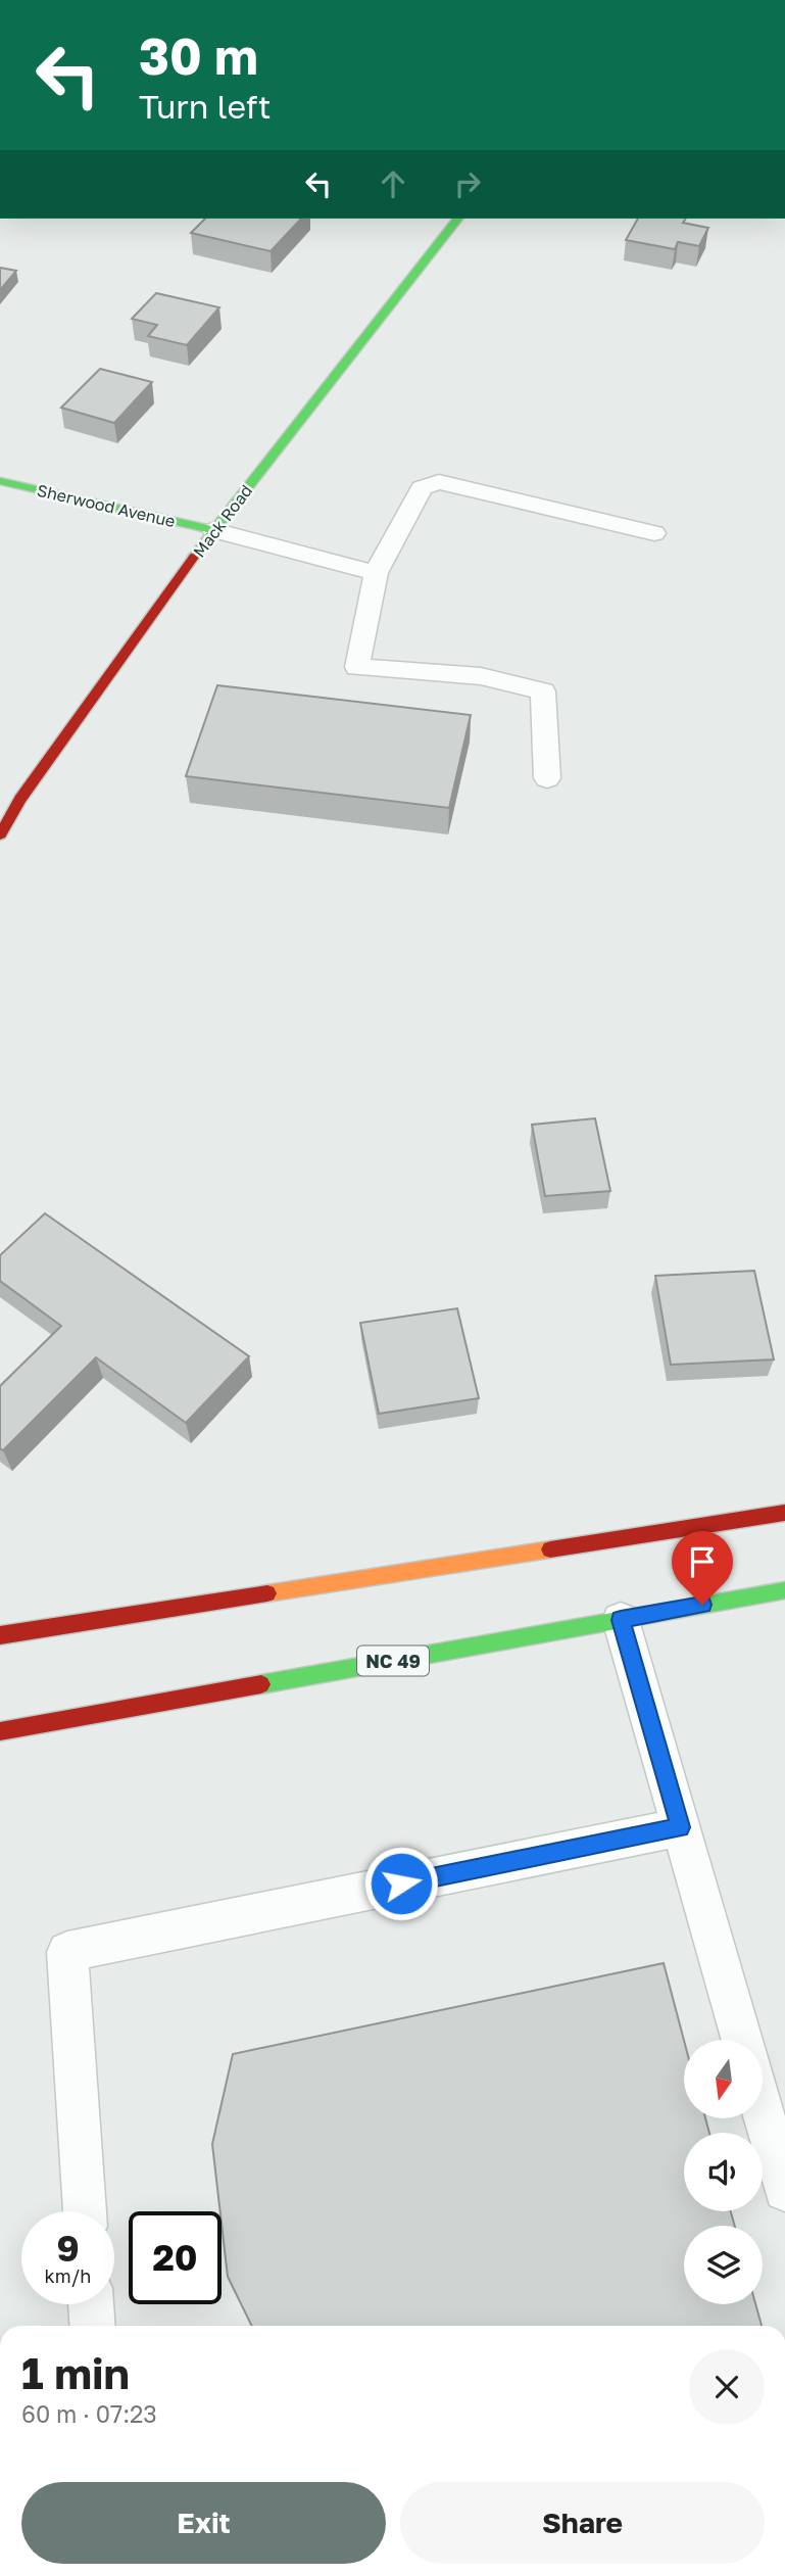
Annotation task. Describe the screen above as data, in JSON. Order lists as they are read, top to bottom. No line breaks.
{"streets":{"main road":["Sherwood Avenue","Mack Road","NC 49"]},"crossings":[["Sherwood Avenue","Mack Road"]],"north":"bottom","page":{"turn":["30 m","Turn left"],"speed":"9 km/h","limit":"20","heading":["1 min","60 m · 07:23"],"buttons":["Exit","Share"]}}
